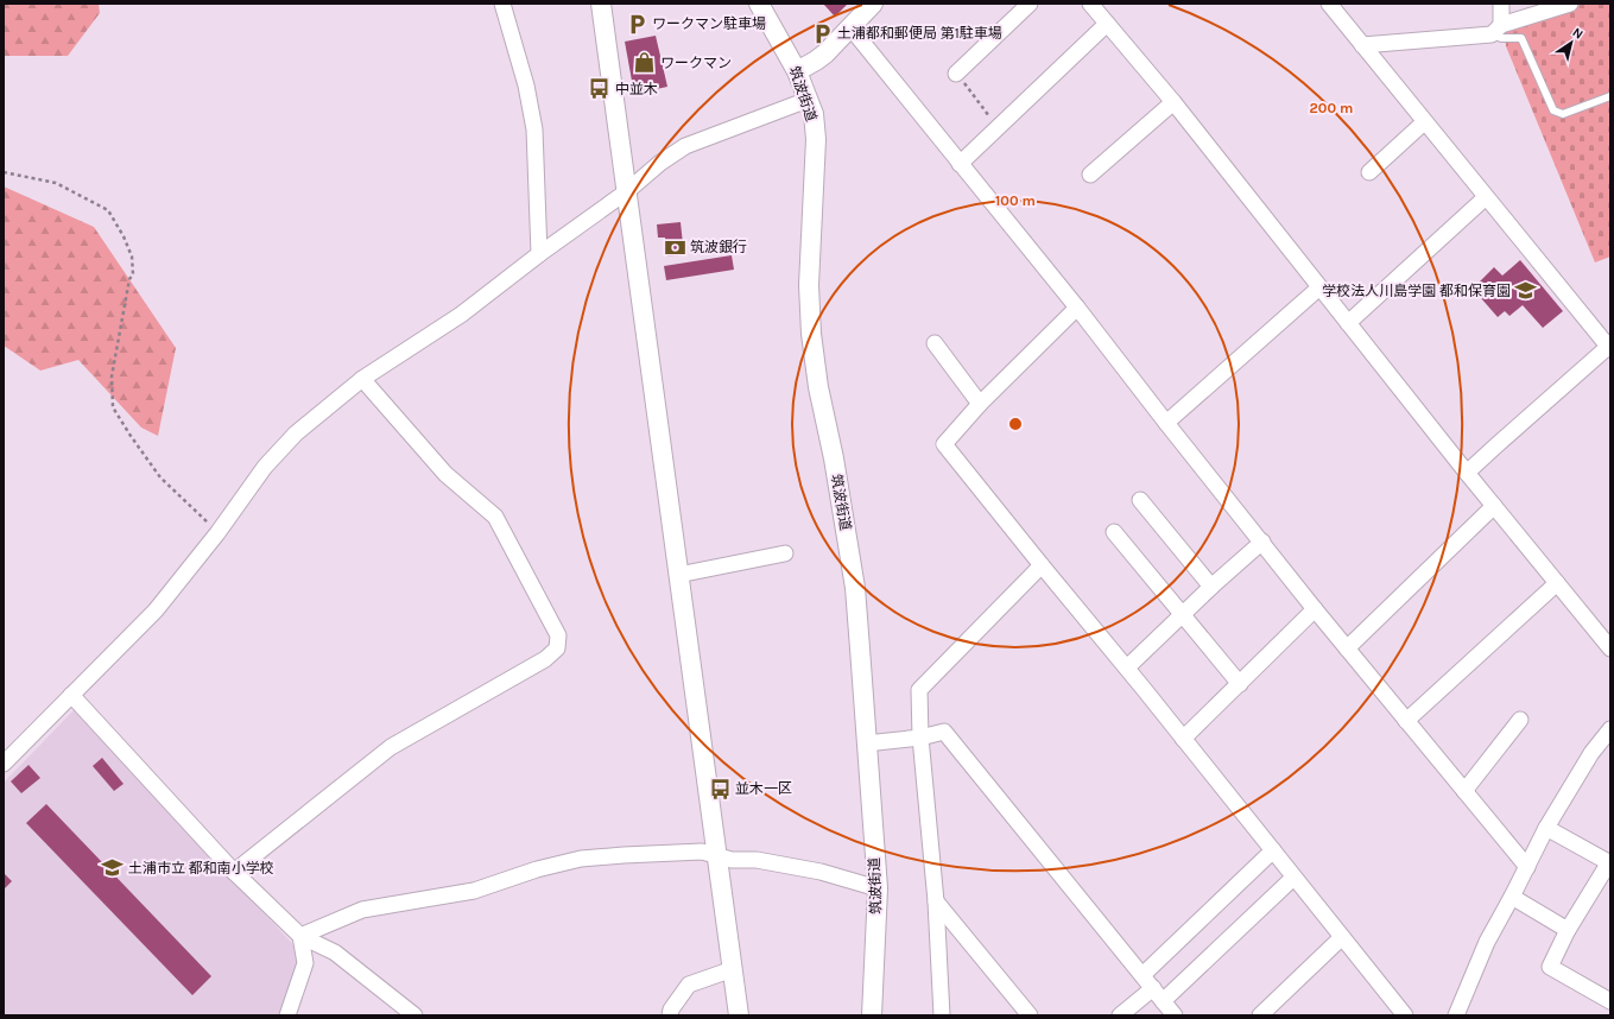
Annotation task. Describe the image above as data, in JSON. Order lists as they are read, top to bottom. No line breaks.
{"streets":{"street":["筑波街道"]},"places":{"parking":["ワークマン駐車場","土浦都和郵便局 第1駐車場"],"shop":["ワークマン"],"bus stop":["中並木","並木一区"],"bank":["筑波銀行"],"school or university":["学校法人川島学園 都和保育園","土浦市立 都和南小学校"]},"north":"top right","rings":["200 m","100 m"]}
